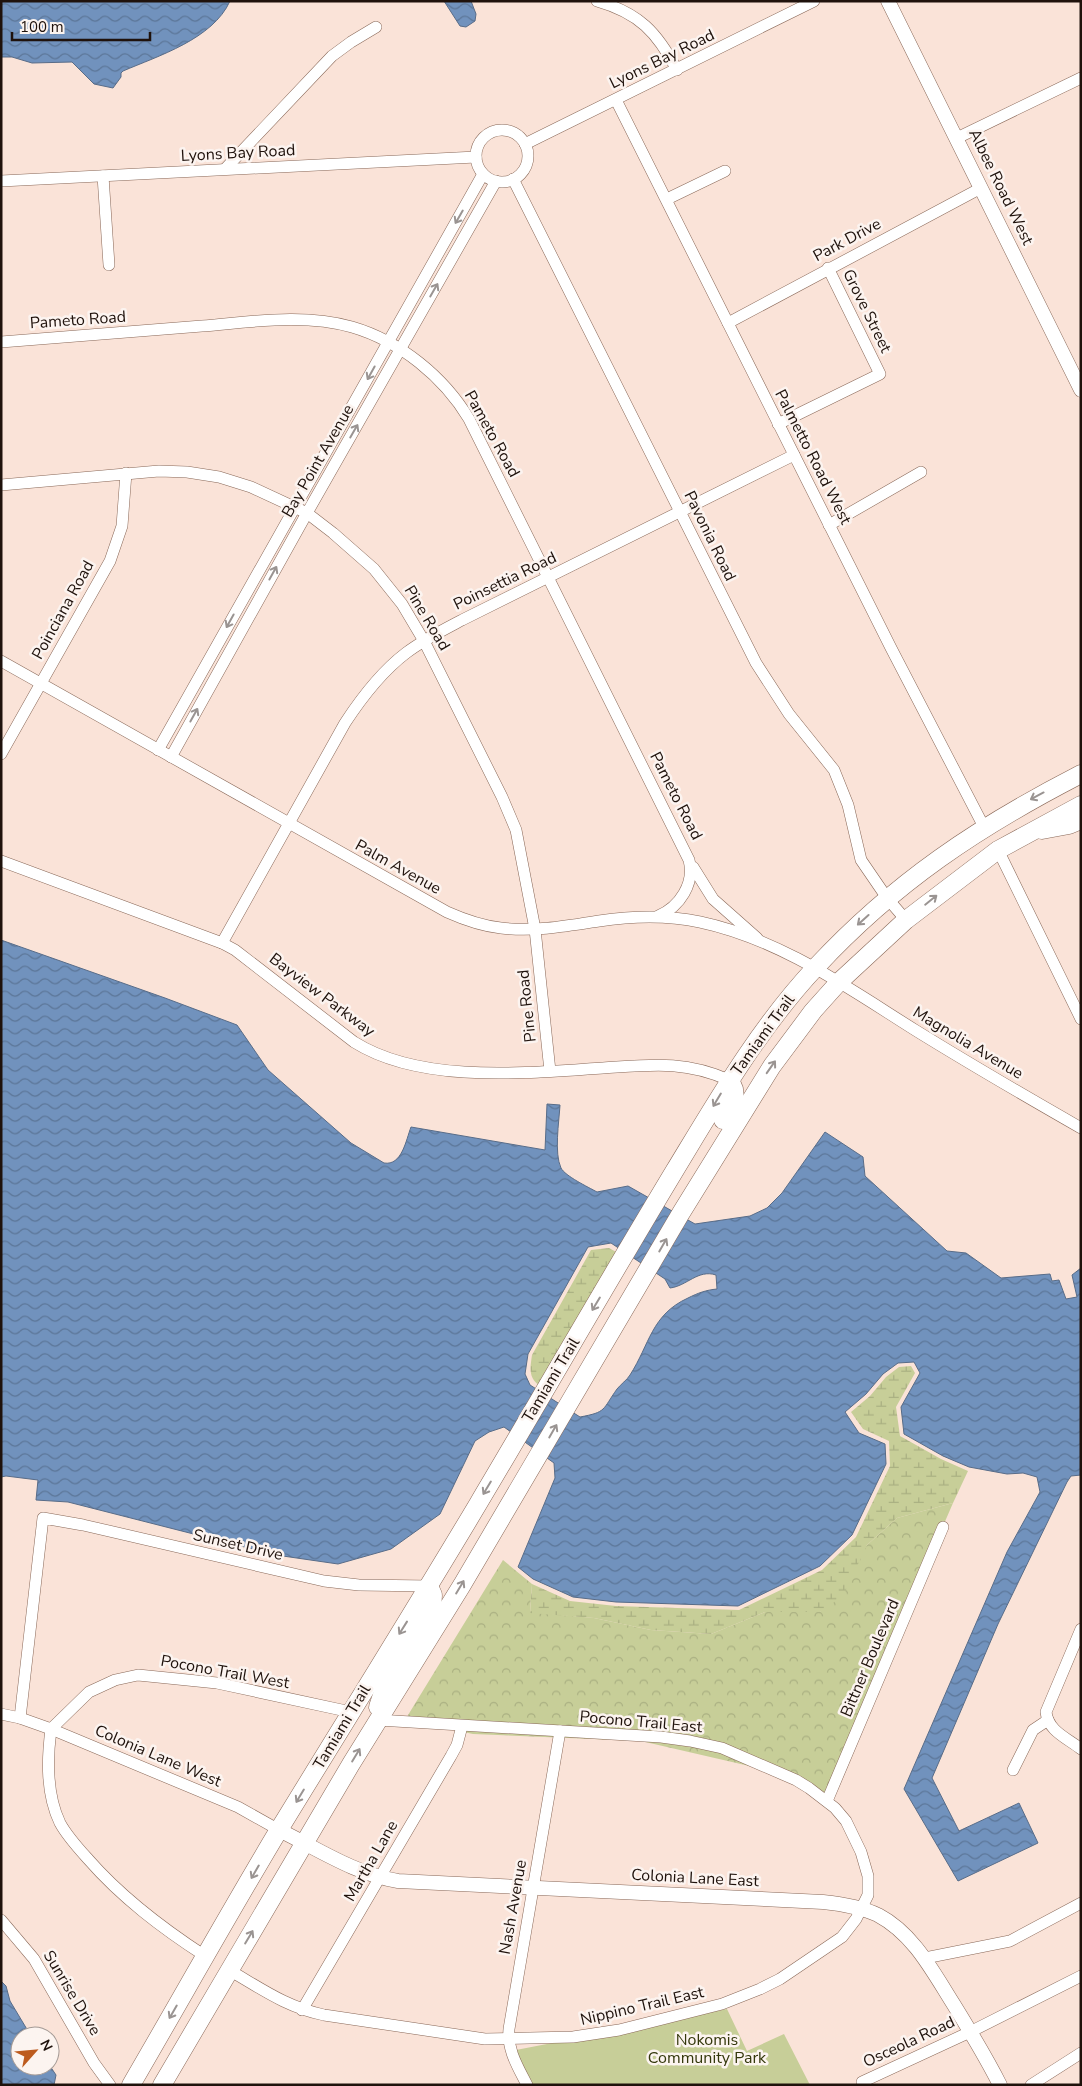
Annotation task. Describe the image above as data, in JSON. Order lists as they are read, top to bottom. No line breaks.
{"streets":{"main road":["Tamiami Trail"],"street":["Lyons Bay Road","Albee Road West","Park Drive","Grove Street","Pameto Road","Palmetto Road West","Bay Point Avenue","Pavonia Road","Poinsettia Road","Poinciana Road","Pine Road","Palm Avenue","Bayview Parkway","Magnolia Avenue","Sunset Drive","Bittner Boulevard","Pocono Trail West","Pocono Trail East","Colonia Lane West","Martha Lane","Colonia Lane East","Nash Avenue","Sunrise Drive","Nippino Trail East","Osceola Road"]},"crossings":[["Lyons Bay Road","Palmetto Road West"],["Lyons Bay Road","Bay Point Avenue"],["Lyons Bay Road","Pavonia Road"],["Albee Road West","Park Drive"],["Park Drive","Grove Street"],["Park Drive","Palmetto Road West"],["Grove Street","Palmetto Road West"],["Pameto Road","Bay Point Avenue"],["Pameto Road","Poinsettia Road"],["Pameto Road","Palm Avenue"],["Palmetto Road West","Poinsettia Road"],["Palmetto Road West","Tamiami Trail"],["Bay Point Avenue","Pavonia Road"],["Bay Point Avenue","Pine Road"],["Bay Point Avenue","Palm Avenue"],["Pavonia Road","Poinsettia Road"],["Pavonia Road","Tamiami Trail"],["Poinsettia Road","Pine Road"],["Poinsettia Road","Palm Avenue"],["Poinsettia Road","Bayview Parkway"],["Poinciana Road","Pine Road"],["Poinciana Road","Palm Avenue"],["Pine Road","Palm Avenue"],["Pine Road","Bayview Parkway"],["Palm Avenue","Tamiami Trail"],["Palm Avenue","Magnolia Avenue"],["Bayview Parkway","Tamiami Trail"],["Tamiami Trail","Magnolia Avenue"],["Tamiami Trail","Sunset Drive"],["Tamiami Trail","Pocono Trail West"],["Tamiami Trail","Pocono Trail East"],["Tamiami Trail","Colonia Lane West"],["Tamiami Trail","Colonia Lane East"],["Tamiami Trail","Nippino Trail East"],["Sunset Drive","Colonia Lane West"],["Bittner Boulevard","Pocono Trail East"],["Pocono Trail West","Colonia Lane West"],["Pocono Trail East","Martha Lane"],["Pocono Trail East","Colonia Lane East"],["Pocono Trail East","Nash Avenue"],["Pocono Trail East","Nippino Trail East"],["Colonia Lane West","Colonia Lane East"],["Martha Lane","Colonia Lane East"],["Martha Lane","Nippino Trail East"],["Colonia Lane East","Nash Avenue"],["Colonia Lane East","Nippino Trail East"],["Colonia Lane East","Osceola Road"],["Nash Avenue","Nippino Trail East"]],"parks":["Nokomis Community Park"],"scale_bar":"100 m","north":"top right"}
